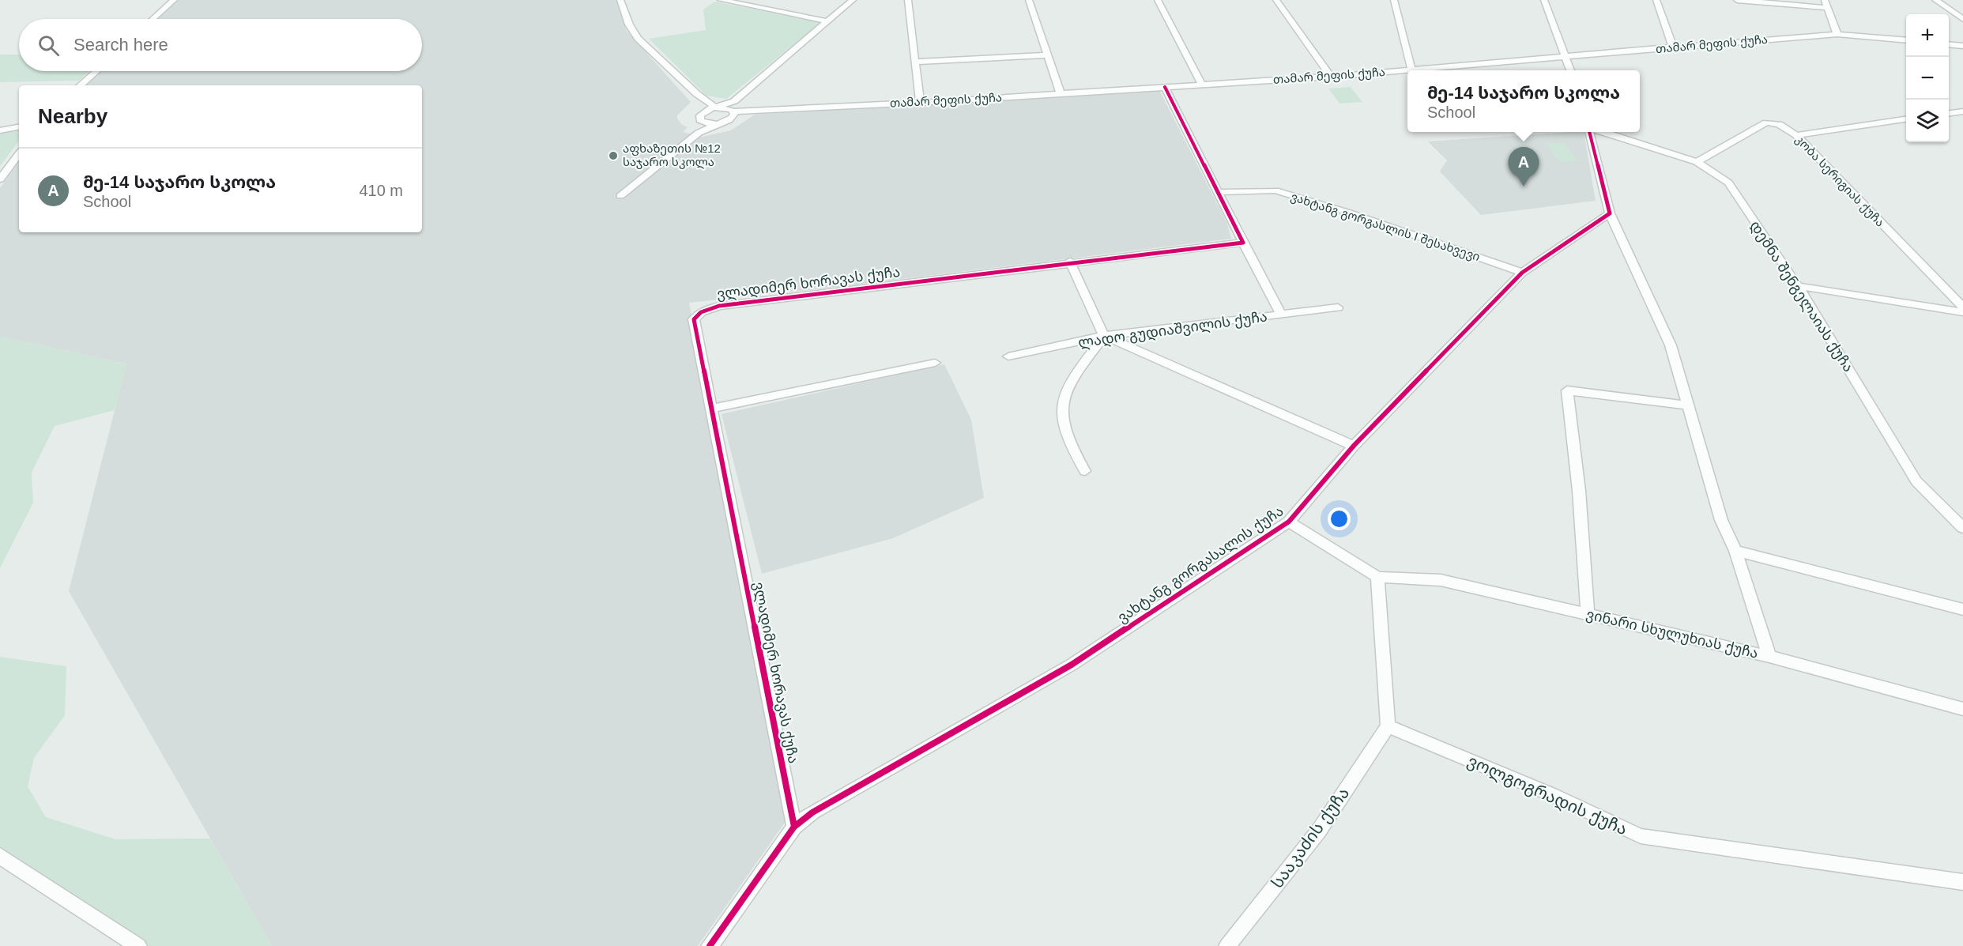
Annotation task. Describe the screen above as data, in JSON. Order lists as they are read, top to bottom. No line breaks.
{"streets":{"street":["თამარ მეფის ქუჩა","კობა სერიგიას ქუჩა","ვახტანგ გორგასლის I შესახვევი","ვლადიმერ ხორავას ქუჩა","დემნა შენგელაიას ქუჩა","ლადო გუდიაშვილის ქუჩა","ვახტანგ გორგასალის ქუჩა","ვინარი სხულუხიას ქუჩა","ვოლგოგრადის ქუჩა","სააკაძის ქუჩა"]},"crossings":[["კობა სერიგიას ქუჩა","დემნა შენგელაიას ქუჩა"],["ვახტანგ გორგასლის I შესახვევი","ვახტანგ გორგასალის ქუჩა"],["ვლადიმერ ხორავას ქუჩა","ვახტანგ გორგასალის ქუჩა"],["ვოლგოგრადის ქუჩა","სააკაძის ქუჩა"]],"places":["აფხაზეთის №12 საჯარო სკოლა"],"page":{"map_buttons":["+","−"],"search":"Search here","popup":["მე-14 საჯარო სკოლა","School"],"heading":"Nearby","pins":"A","list":[{"mark":"A","name":"მე-14 საჯარო სკოლა","note":"School","value":"410 m"}]}}
